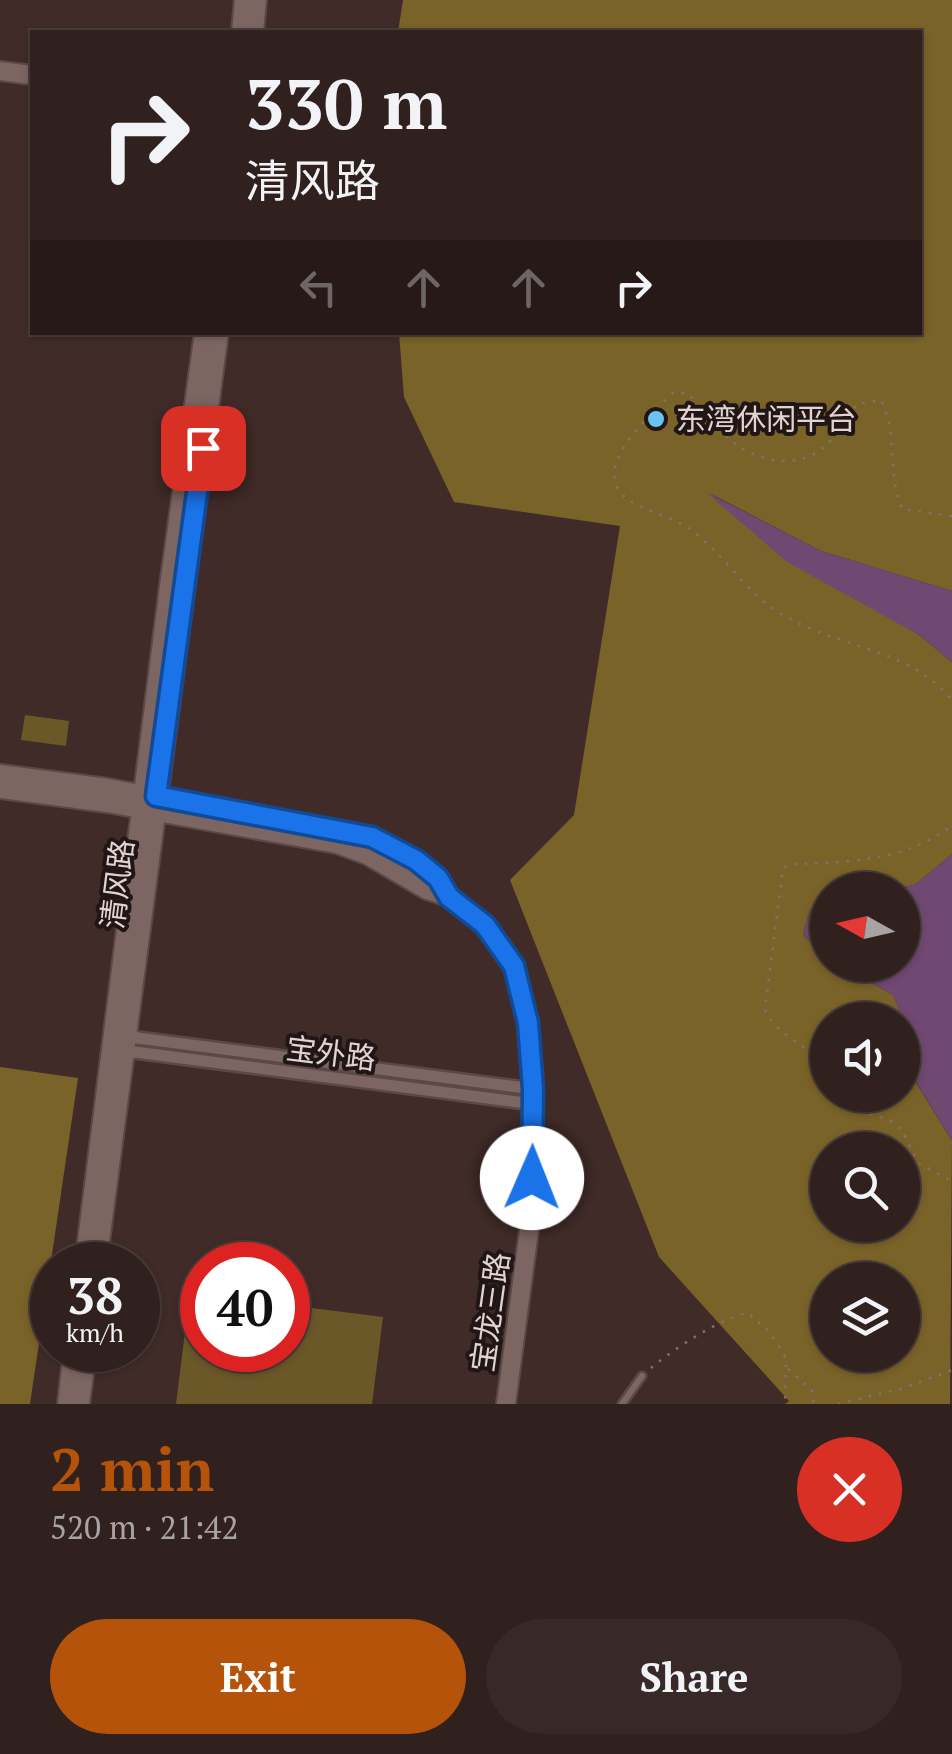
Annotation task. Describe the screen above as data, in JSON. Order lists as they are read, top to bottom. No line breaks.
{"streets":{"street":["清风路","宝外路","宝龙三路"]},"crossings":[["清风路","宝外路"],["清风路","宝龙三路"],["宝外路","宝龙三路"]],"places":["东湾休闲平台"],"north":"left","page":{"turn":["330 m","清风路"],"speed":"38 km/h","limit":"40","heading":["2 min","520 m · 21:42"],"buttons":["Exit","Share"]}}
